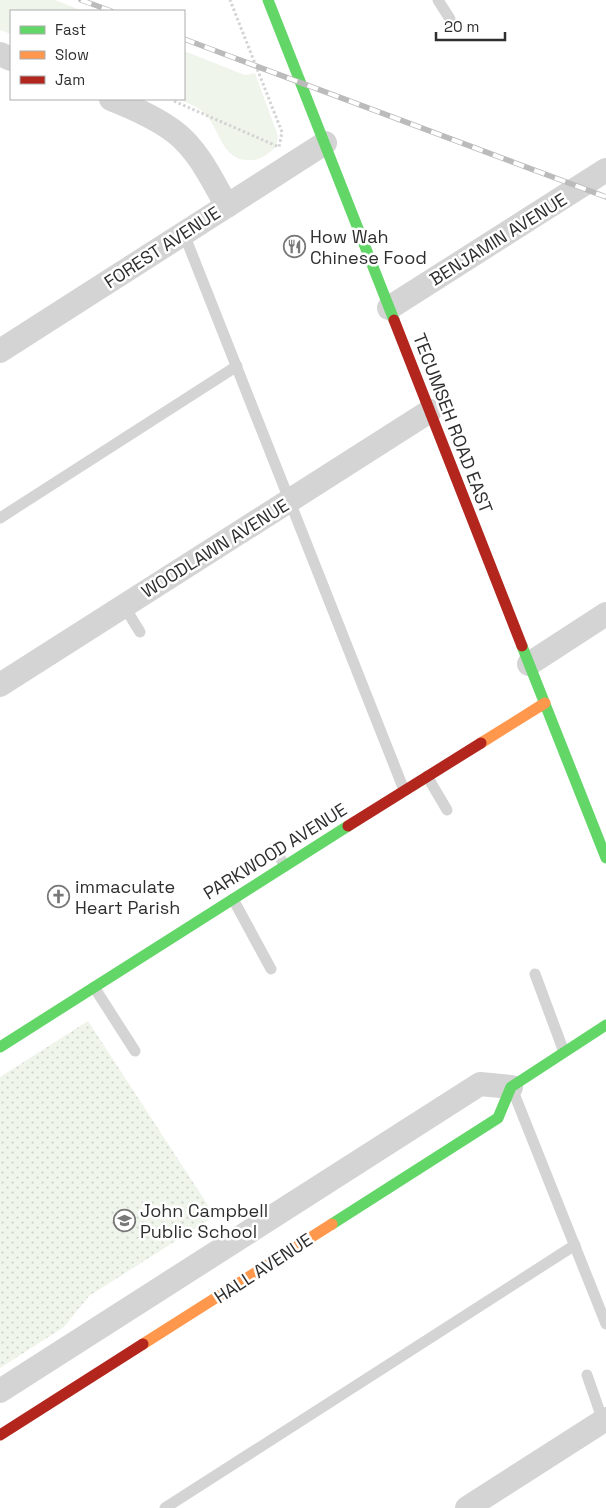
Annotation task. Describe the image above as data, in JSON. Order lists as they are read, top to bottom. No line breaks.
{"streets":{"street":["BENJAMIN AVENUE","FOREST AVENUE","TECUMSEH ROAD EAST","WOODLAWN AVENUE","PARKWOOD AVENUE","HALL AVENUE"]},"crossings":[["BENJAMIN AVENUE","TECUMSEH ROAD EAST"],["FOREST AVENUE","TECUMSEH ROAD EAST"],["TECUMSEH ROAD EAST","WOODLAWN AVENUE"],["TECUMSEH ROAD EAST","PARKWOOD AVENUE"]],"places":{"restaurant":["How Wah Chinese Food"],"church":["immaculate Heart Parish"],"school or university":["John Campbell Public School"]},"legend":["Fast","Slow","Jam"],"scale_bar":"20 m"}
